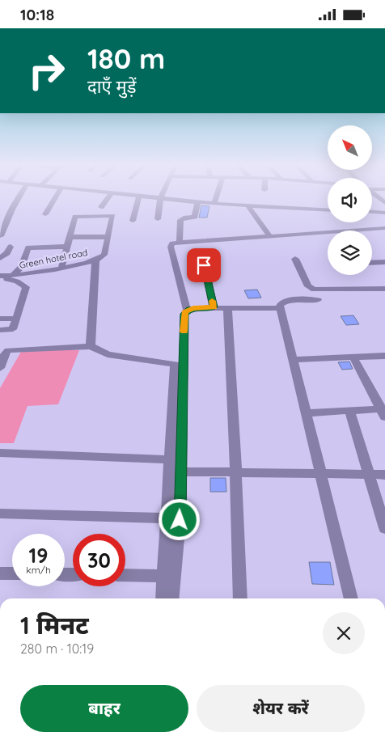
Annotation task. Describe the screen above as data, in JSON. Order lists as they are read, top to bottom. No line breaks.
{"streets":{"street":["Green hotel road"]},"north":"top left","page":{"status":"10:18","turn":["180 m","दाएँ मुड़ें"],"speed":"19 km/h","limit":"30","heading":["1 मिनट","280 m · 10:19"],"buttons":["बाहर","शेयर करें"]}}
